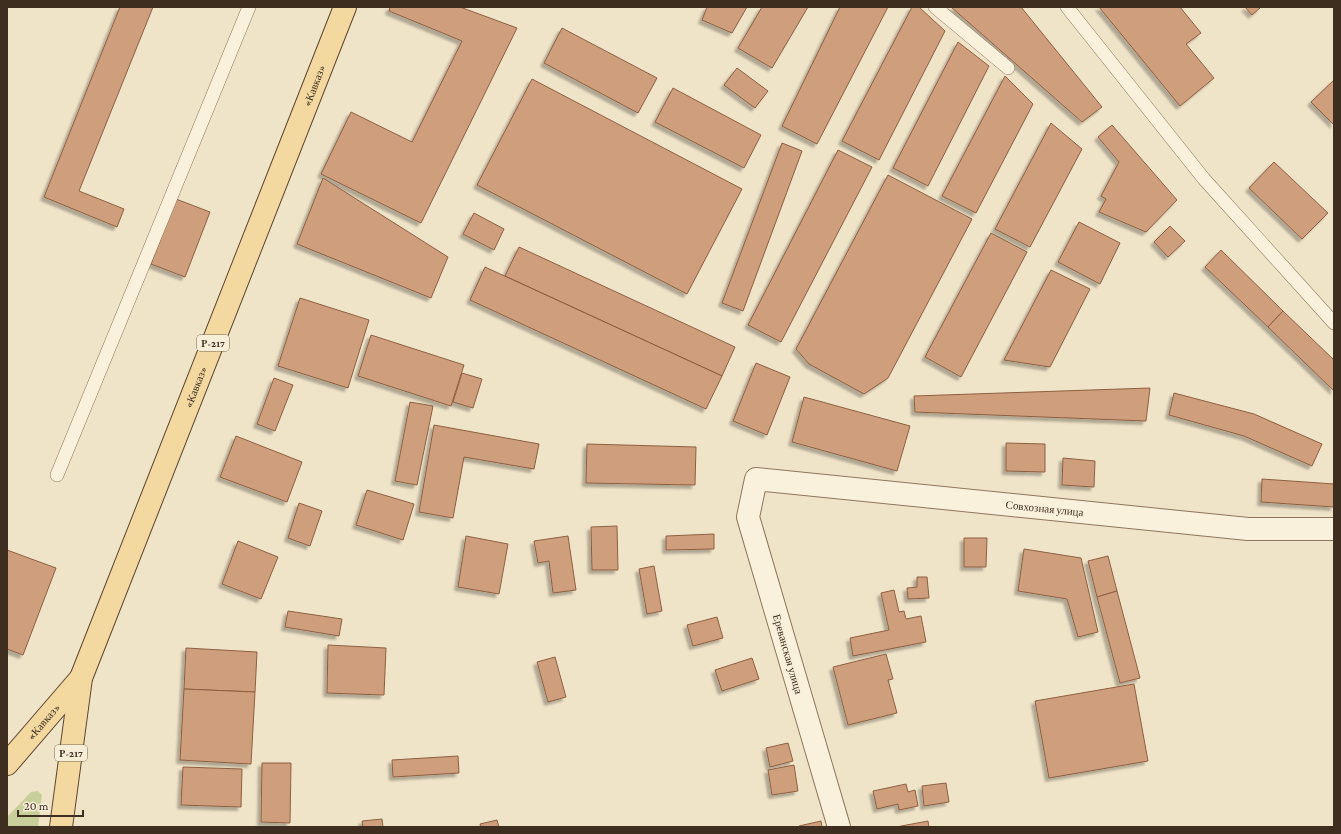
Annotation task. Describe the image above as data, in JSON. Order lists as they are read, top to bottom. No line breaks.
{"streets":{"main road":["«Кавказ»","Р-217"],"street":["Совхозная улица","Ереванская улица"]},"crossings":[["Совхозная улица","Ереванская улица"]],"scale_bar":"20 m"}
